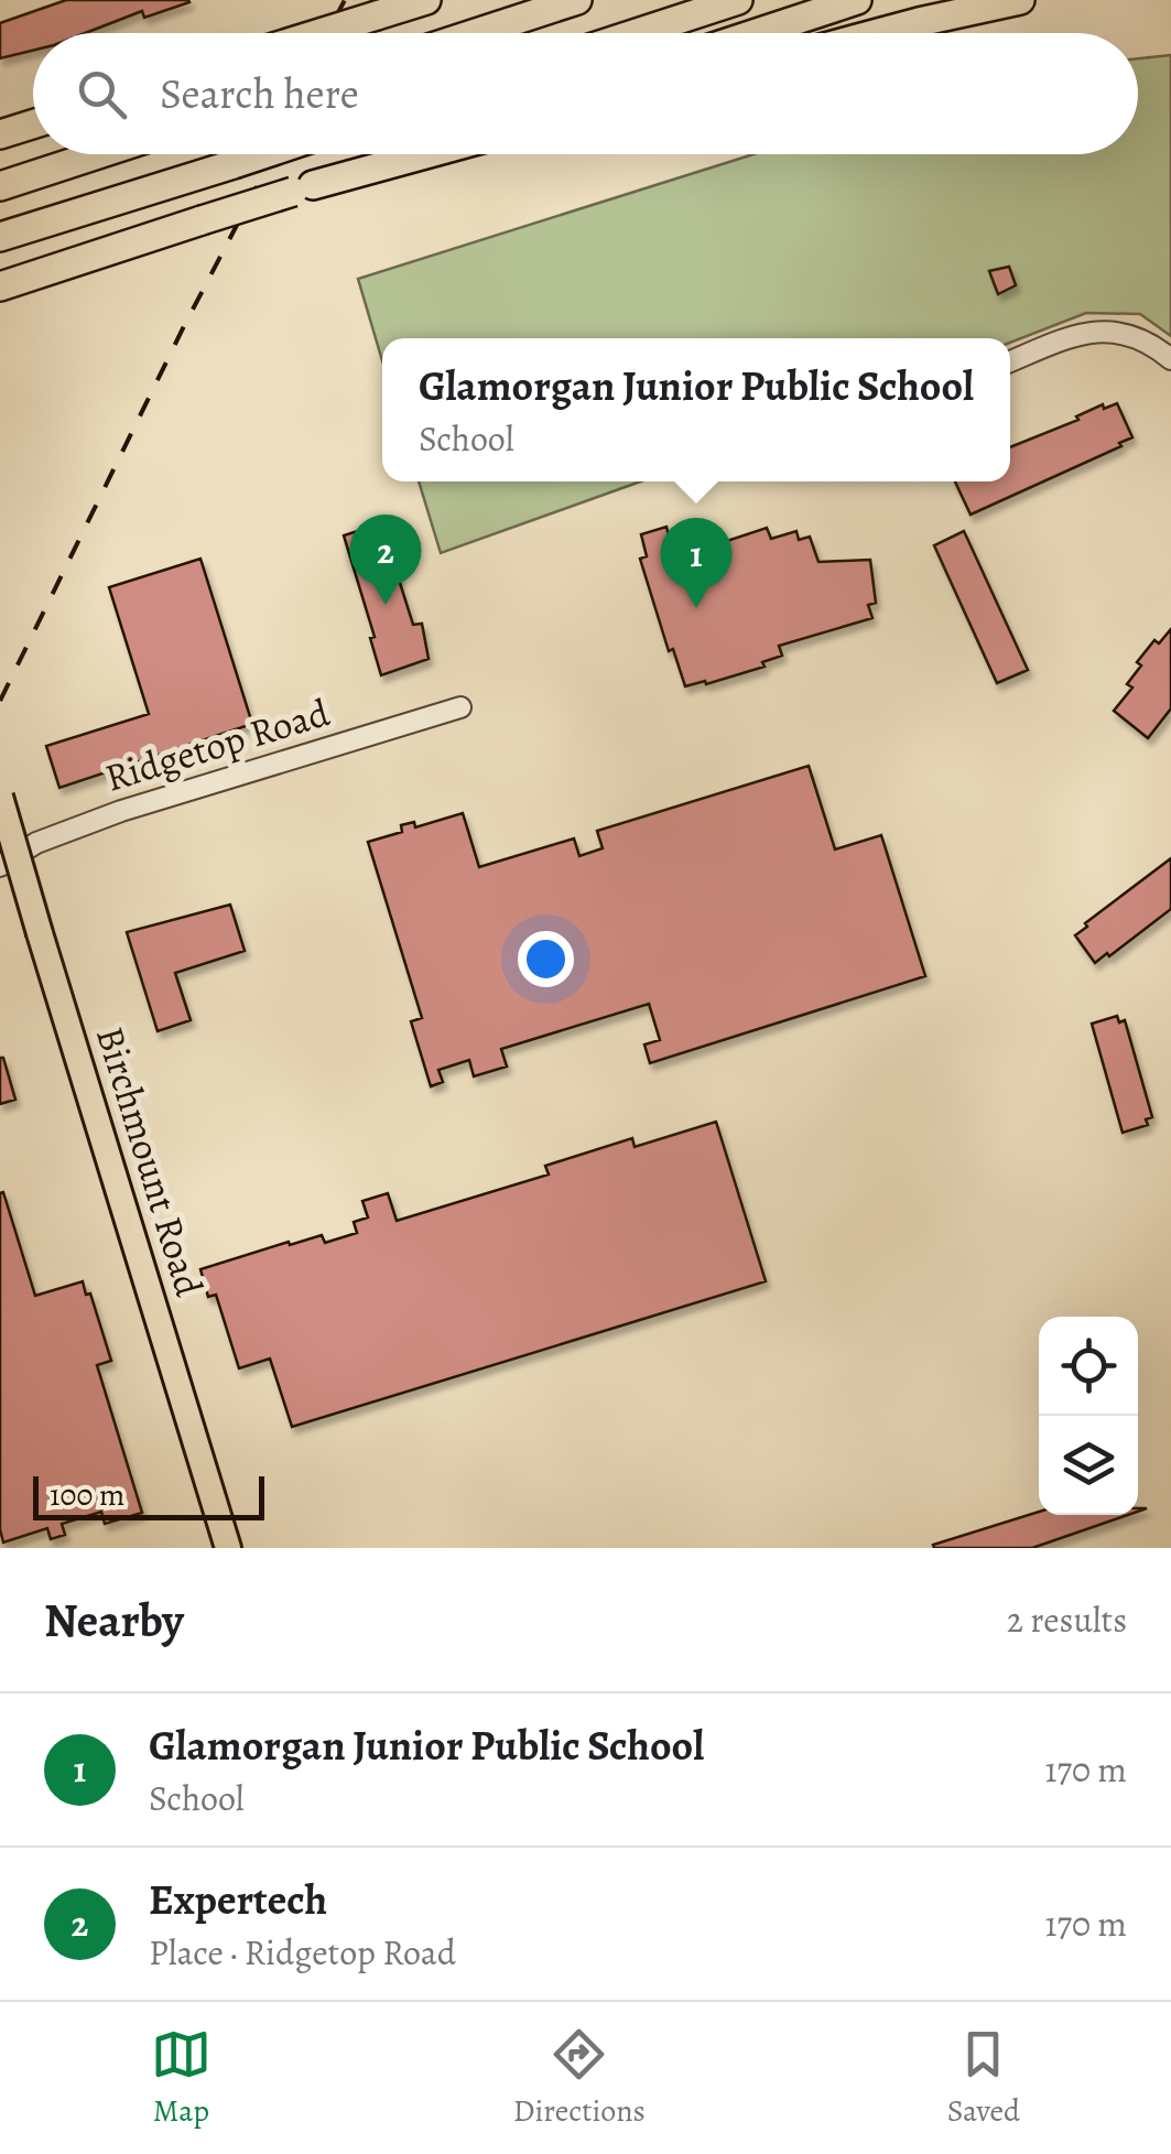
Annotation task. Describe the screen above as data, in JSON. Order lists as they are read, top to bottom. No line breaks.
{"streets":{"main road":["Birchmount Road"],"street":["Ridgetop Road"]},"scale_bar":"100 m","page":{"search":"Search here","popup":["Glamorgan Junior Public School","School"],"pins":["2","1"],"scale":"100 m","heading":["Nearby","2 results"],"list":[{"mark":"1","name":"Glamorgan Junior Public School","note":"School","value":"170 m"},{"mark":"2","name":"Expertech","note":"Place · Ridgetop Road","value":"170 m"}],"nav":["Map","Directions","Saved"]}}
